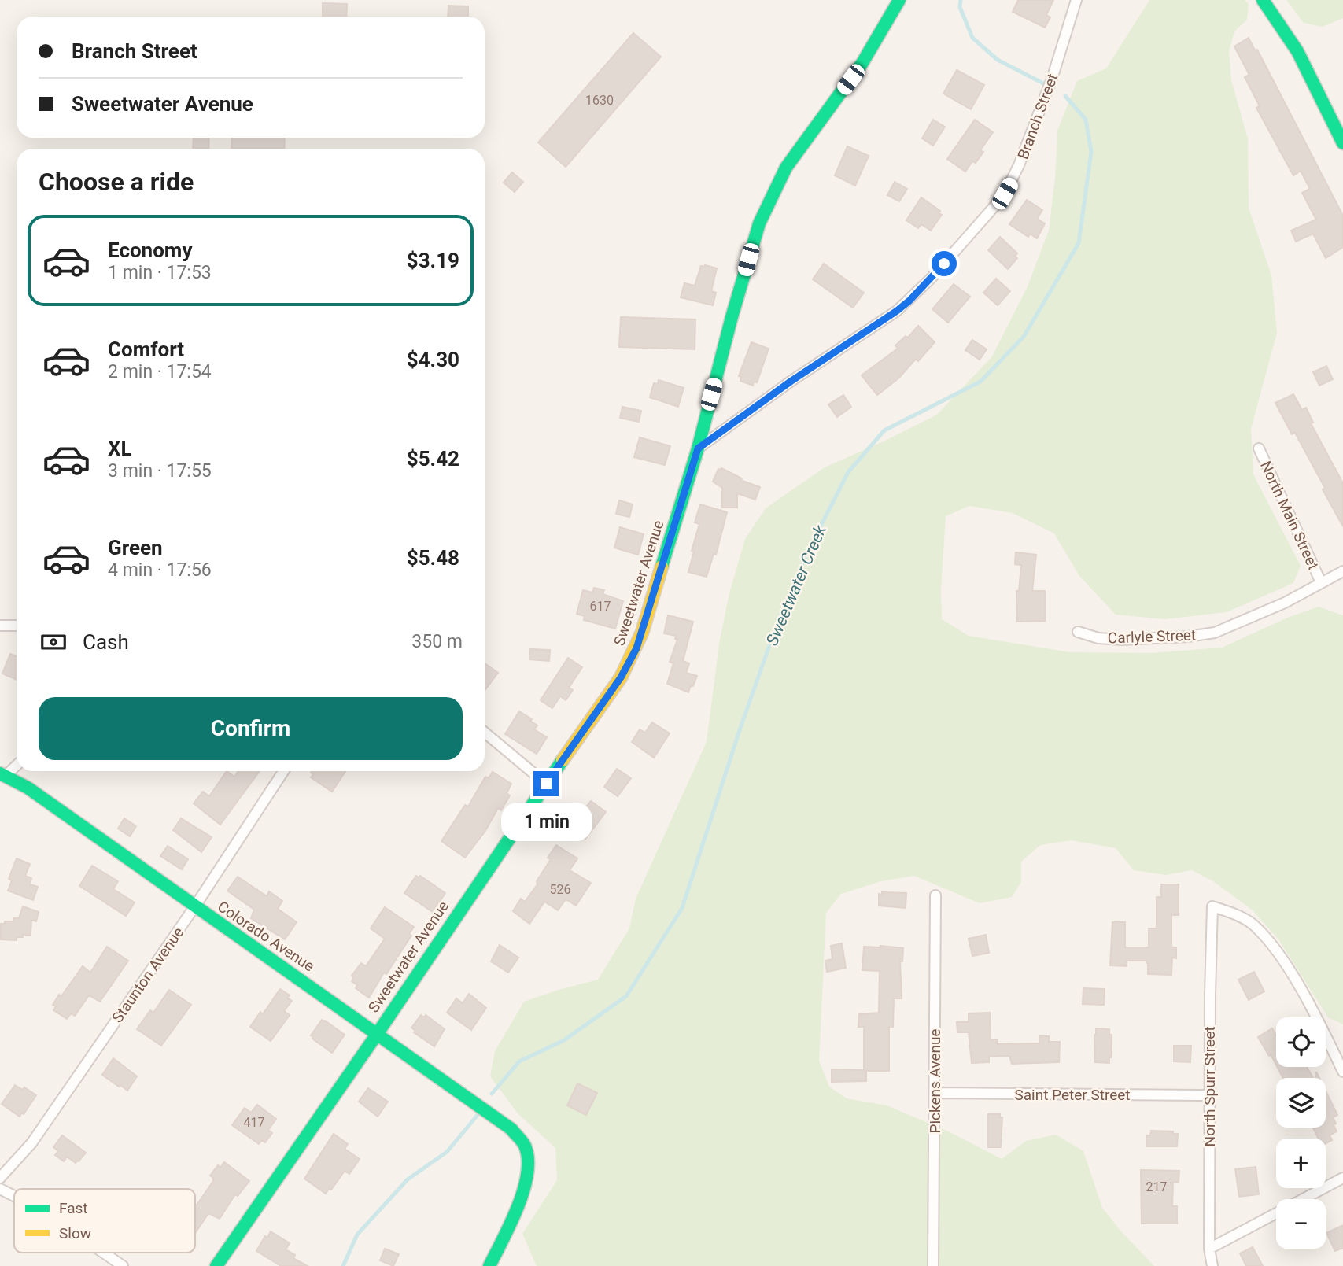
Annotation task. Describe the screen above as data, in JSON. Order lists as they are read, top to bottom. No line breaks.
{"streets":{"street":["Branch Street","North Main Street","Sweetwater Avenue","Carlyle Street","Colorado Avenue","Staunton Avenue","Pickens Avenue","North Spurr Street","Saint Peter Street"]},"crossings":[["Branch Street","Sweetwater Avenue"],["North Main Street","Carlyle Street"],["Sweetwater Avenue","Colorado Avenue"],["Colorado Avenue","Staunton Avenue"],["Pickens Avenue","Saint Peter Street"],["North Spurr Street","Saint Peter Street"]],"water":["Sweetwater Creek"],"house_numbers":["1630","617","526","417","217"],"legend":["Fast","Slow"],"page":{"banner":["Branch Street","Sweetwater Avenue"],"heading":"Choose a ride","list":[{"name":"Economy","note":"1 min · 17:53","value":"$3.19"},{"name":"Comfort","note":"2 min · 17:54","value":"$4.30"},{"name":"XL","note":"3 min · 17:55","value":"$5.42"},{"name":"Green","note":"4 min · 17:56","value":"$5.48"}],"pay":["Cash","350 m"],"buttons":"Confirm","bubble":"1 min","map_buttons":["+","−"]}}
